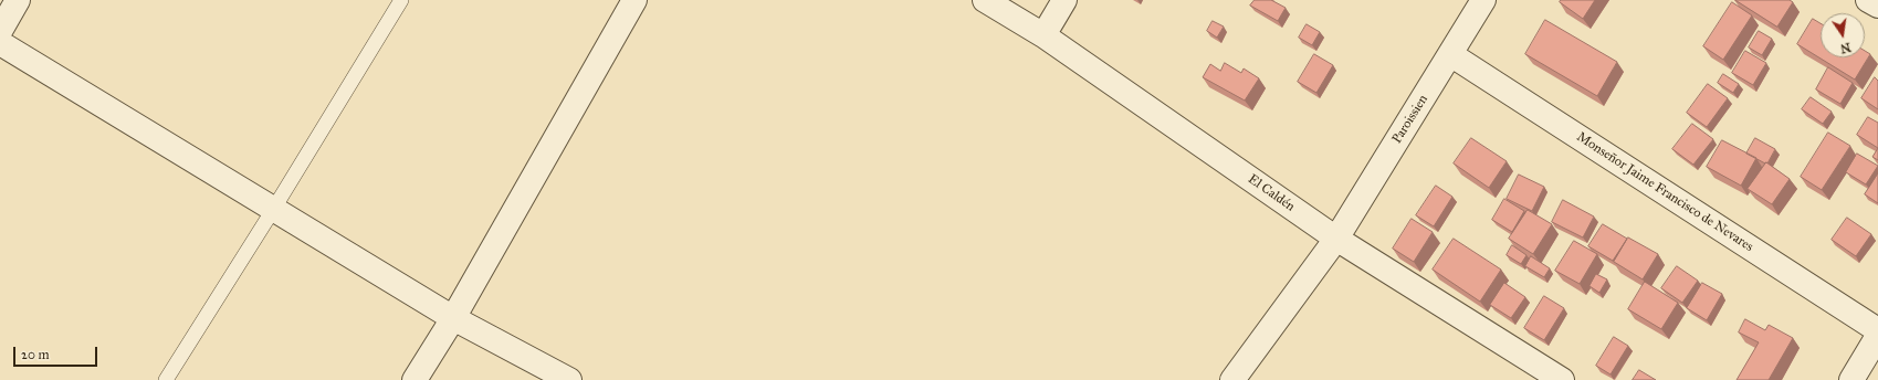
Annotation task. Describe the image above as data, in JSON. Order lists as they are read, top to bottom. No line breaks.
{"streets":{"street":["Paroissien","Monseñor Jaime Francisco de Nevares","El Caldén"]},"crossings":[["Paroissien","Monseñor Jaime Francisco de Nevares"],["Paroissien","El Caldén"]],"scale_bar":"20 m","north":"bottom"}
